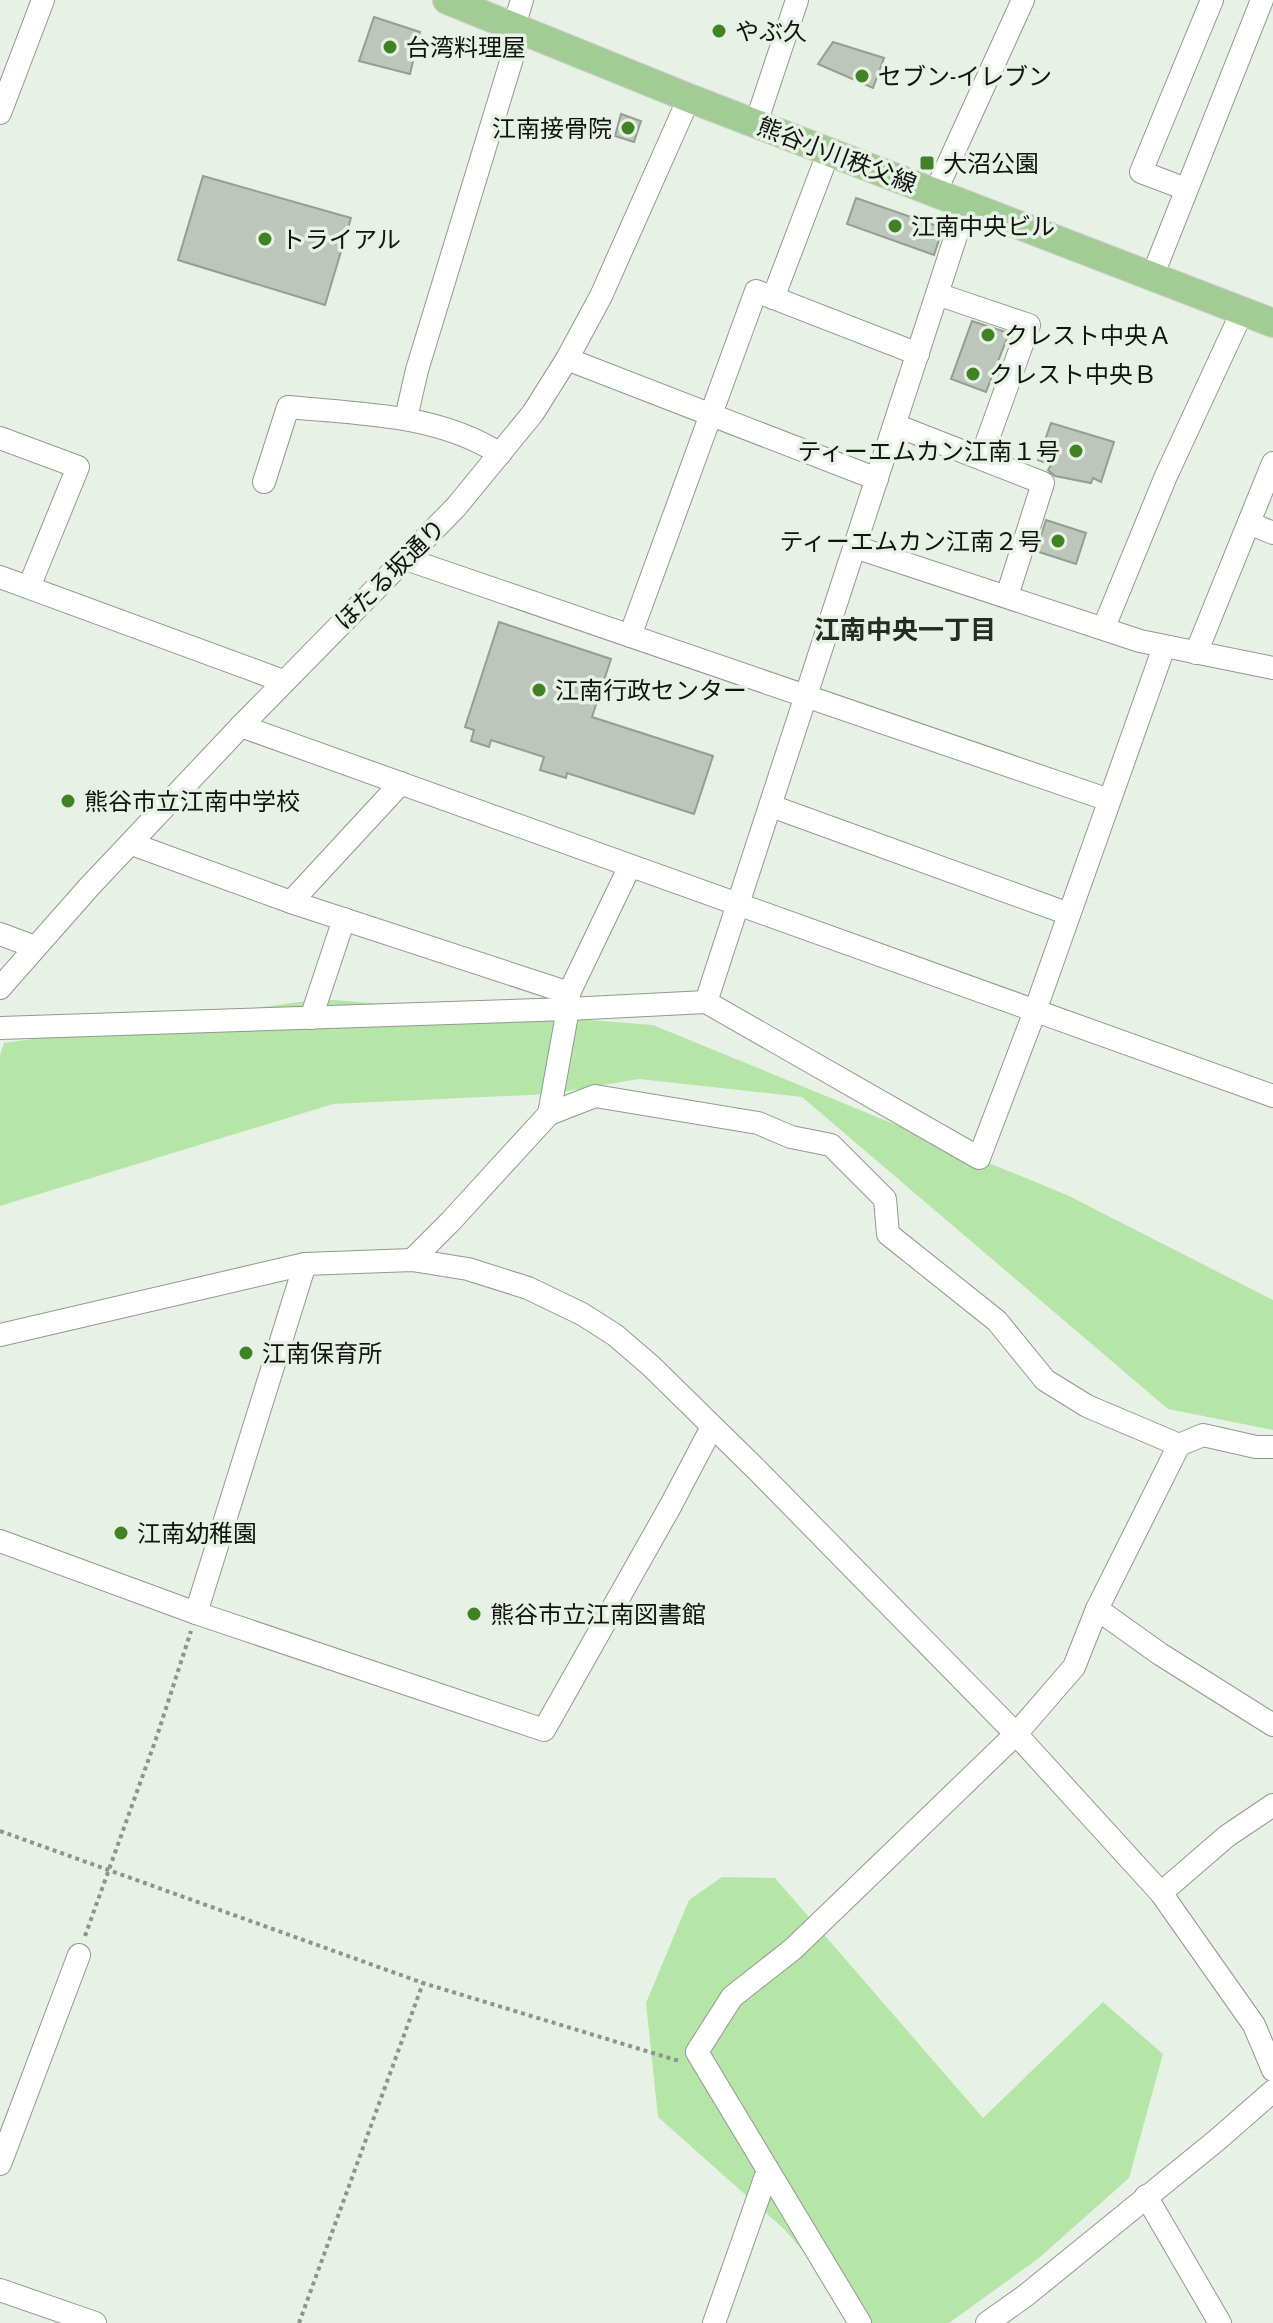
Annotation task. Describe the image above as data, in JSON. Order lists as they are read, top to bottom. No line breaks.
{"streets":{"main road":["熊谷小川秩父線"],"street":["ほたる坂通り"]},"crossings":[["熊谷小川秩父線","ほたる坂通り"]],"districts":["江南中央一丁目"],"places":{"other":["やぶ久","台湾料理屋","セブン-イレブン","江南接骨院","江南中央ビル","トライアル","クレスト中央Ａ","クレスト中央Ｂ","ティーエムカン江南１号","ティーエムカン江南２号","江南行政センター","熊谷市立江南中学校","江南保育所","江南幼稚園","熊谷市立江南図書館"],"transit":["大沼公園"]}}
